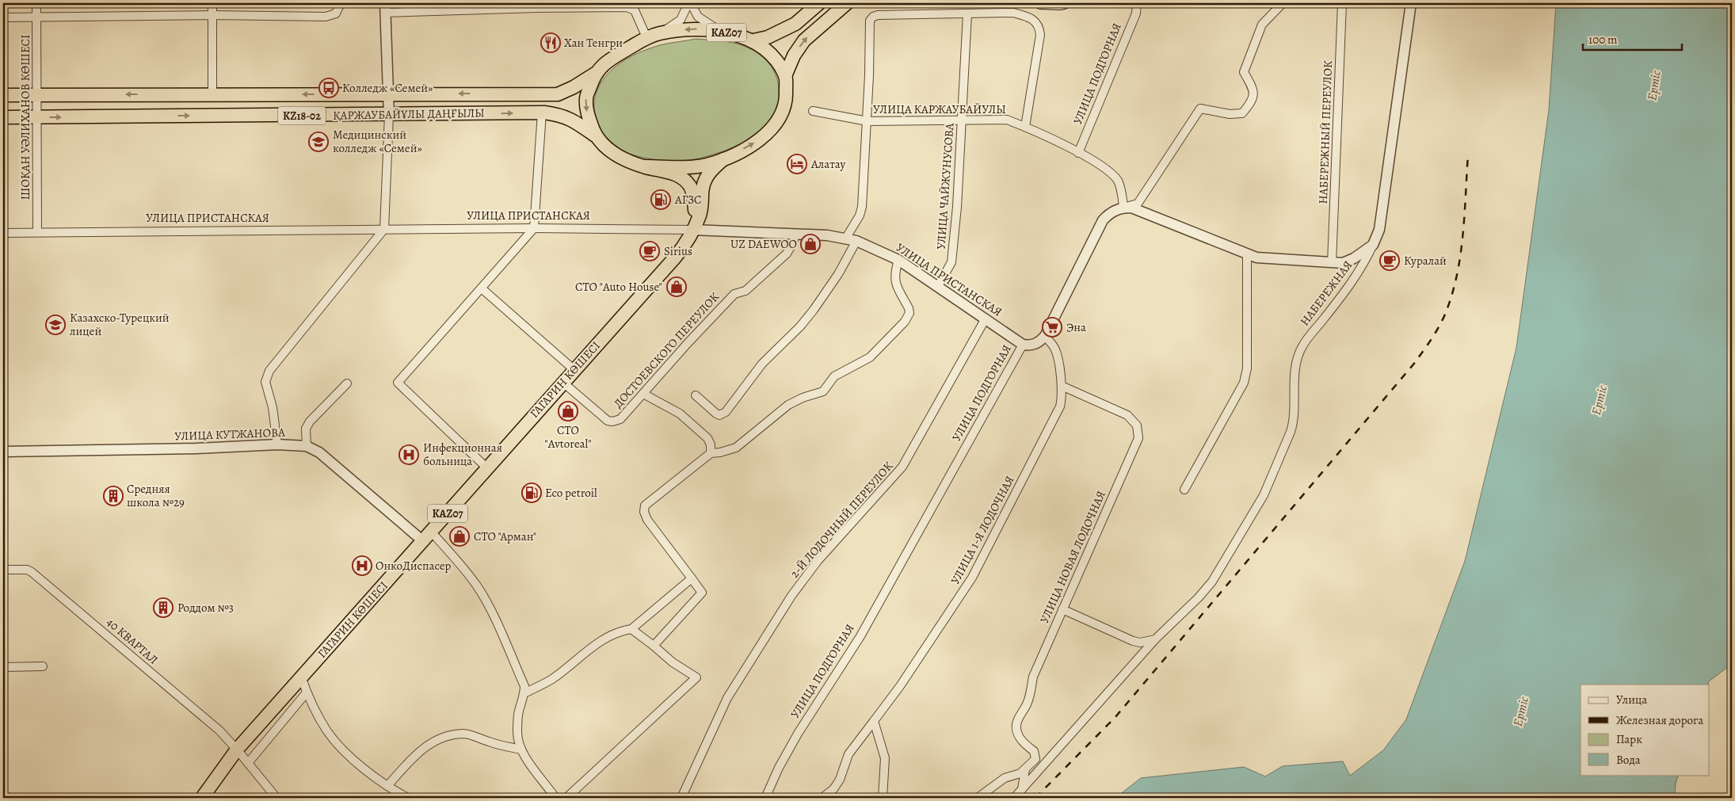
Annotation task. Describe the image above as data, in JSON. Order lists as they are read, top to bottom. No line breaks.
{"streets":{"highway":["KAZ07","ҚАРЖАУБАЙҰЛЫ ДАҢҒЫЛЫ","KZ18-02","ГАГАРИН КӨШЕСІ"],"street":["УЛИЦА ПОДГОРНАЯ","УЛИЦА КАРЖАУБАЙУЛЫ","ШОҚАН УӘЛИХАНОВ КӨШЕСІ","НАБЕРЕЖНЫЙ ПЕРЕУЛОК","УЛИЦА ЧАЙЖУНУСОВА","УЛИЦА ПРИСТАНСКАЯ","НАБЕРЕЖНАЯ","ДОСТОЕВСКОГО ПЕРЕУЛОК","УЛИЦА КУТЖАНОВА","2-Й ЛОДОЧНЫЙ ПЕРЕУЛОК","УЛИЦА 1-Я ЛОДОЧНАЯ","УЛИЦА НОВАЯ ЛОДОЧНАЯ","40 КВАРТАЛ"]},"crossings":[["KAZ07","ҚАРЖАУБАЙҰЛЫ ДАҢҒЫЛЫ"],["KAZ07","УЛИЦА ПРИСТАНСКАЯ"],["KAZ07","ГАГАРИН КӨШЕСІ"],["УЛИЦА ПОДГОРНАЯ","УЛИЦА КАРЖАУБАЙУЛЫ"],["УЛИЦА ПОДГОРНАЯ","УЛИЦА ПРИСТАНСКАЯ"],["УЛИЦА ПОДГОРНАЯ","УЛИЦА 1-Я ЛОДОЧНАЯ"],["УЛИЦА КАРЖАУБАЙУЛЫ","УЛИЦА ЧАЙЖУНУСОВА"],["ҚАРЖАУБАЙҰЛЫ ДАҢҒЫЛЫ","ШОҚАН УӘЛИХАНОВ КӨШЕСІ"],["ШОҚАН УӘЛИХАНОВ КӨШЕСІ","УЛИЦА ПРИСТАНСКАЯ"],["УЛИЦА ЧАЙЖУНУСОВА","УЛИЦА ПРИСТАНСКАЯ"],["УЛИЦА ПРИСТАНСКАЯ","ДОСТОЕВСКОГО ПЕРЕУЛОК"],["УЛИЦА ПРИСТАНСКАЯ","ГАГАРИН КӨШЕСІ"],["УЛИЦА ПРИСТАНСКАЯ","2-Й ЛОДОЧНЫЙ ПЕРЕУЛОК"],["ДОСТОЕВСКОГО ПЕРЕУЛОК","ГАГАРИН КӨШЕСІ"],["ГАГАРИН КӨШЕСІ","УЛИЦА КУТЖАНОВА"],["ГАГАРИН КӨШЕСІ","40 КВАРТАЛ"],["УЛИЦА 1-Я ЛОДОЧНАЯ","УЛИЦА НОВАЯ ЛОДОЧНАЯ"]],"water":["Ертіс"],"places":{"restaurant":["Хан Тенгри"],"bus stop":["Колледж «Семей»"],"school or university":["Медицинский колледж «Семей»","Казахско-Турецкий лицей"],"hotel":["Алатау"],"fuel station":["АГЗС","Eco petroil"],"shop":["UZ DAEWOO","СТО \"Auto House\"","СТО \"Avtoreal\"","СТО \"Арман\""],"cafe":["Sirius","Куралай"],"supermarket":["Эна"],"hospital":["Инфекционная больница","ОнкоДиспасер"],"building":["Средняя школа №29","Роддом №3"]},"legend":["Улица","Железная дорога","Парк","Вода"],"scale_bar":"100 m"}
